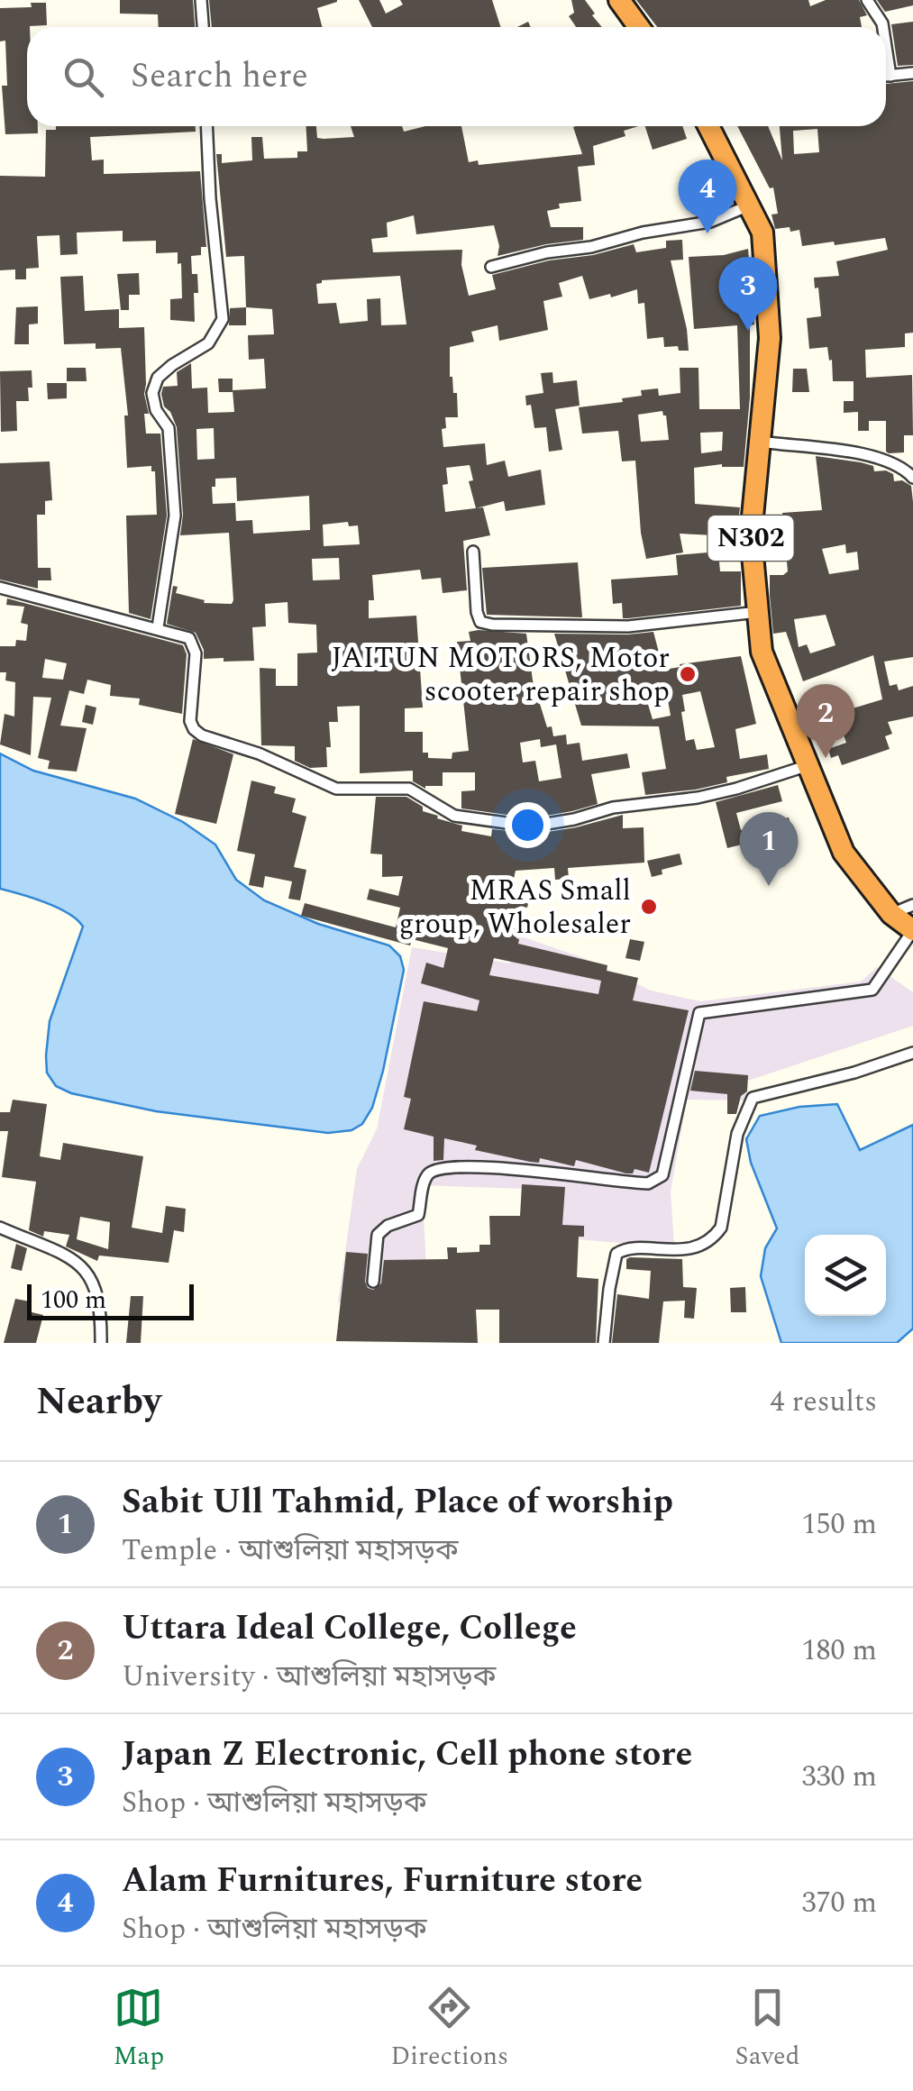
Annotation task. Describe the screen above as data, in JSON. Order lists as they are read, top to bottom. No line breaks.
{"streets":{"highway":["N302"]},"places":["JAITUN MOTORS, Motor scooter repair shop","MRAS Small group, Wholesaler"],"scale_bar":"100 m","page":{"search":"Search here","pins":["4","3","2","1"],"scale":"100 m","heading":["Nearby","4 results"],"list":[{"mark":"1","name":"Sabit Ull Tahmid, Place of worship","note":"Temple · আশুলিয়া মহাসড়ক","value":"150 m"},{"mark":"2","name":"Uttara Ideal College, College","note":"University · আশুলিয়া মহাসড়ক","value":"180 m"},{"mark":"3","name":"Japan Z Electronic, Cell phone store","note":"Shop · আশুলিয়া মহাসড়ক","value":"330 m"},{"mark":"4","name":"Alam Furnitures, Furniture store","note":"Shop · আশুলিয়া মহাসড়ক","value":"370 m"}],"nav":["Map","Directions","Saved"]}}
